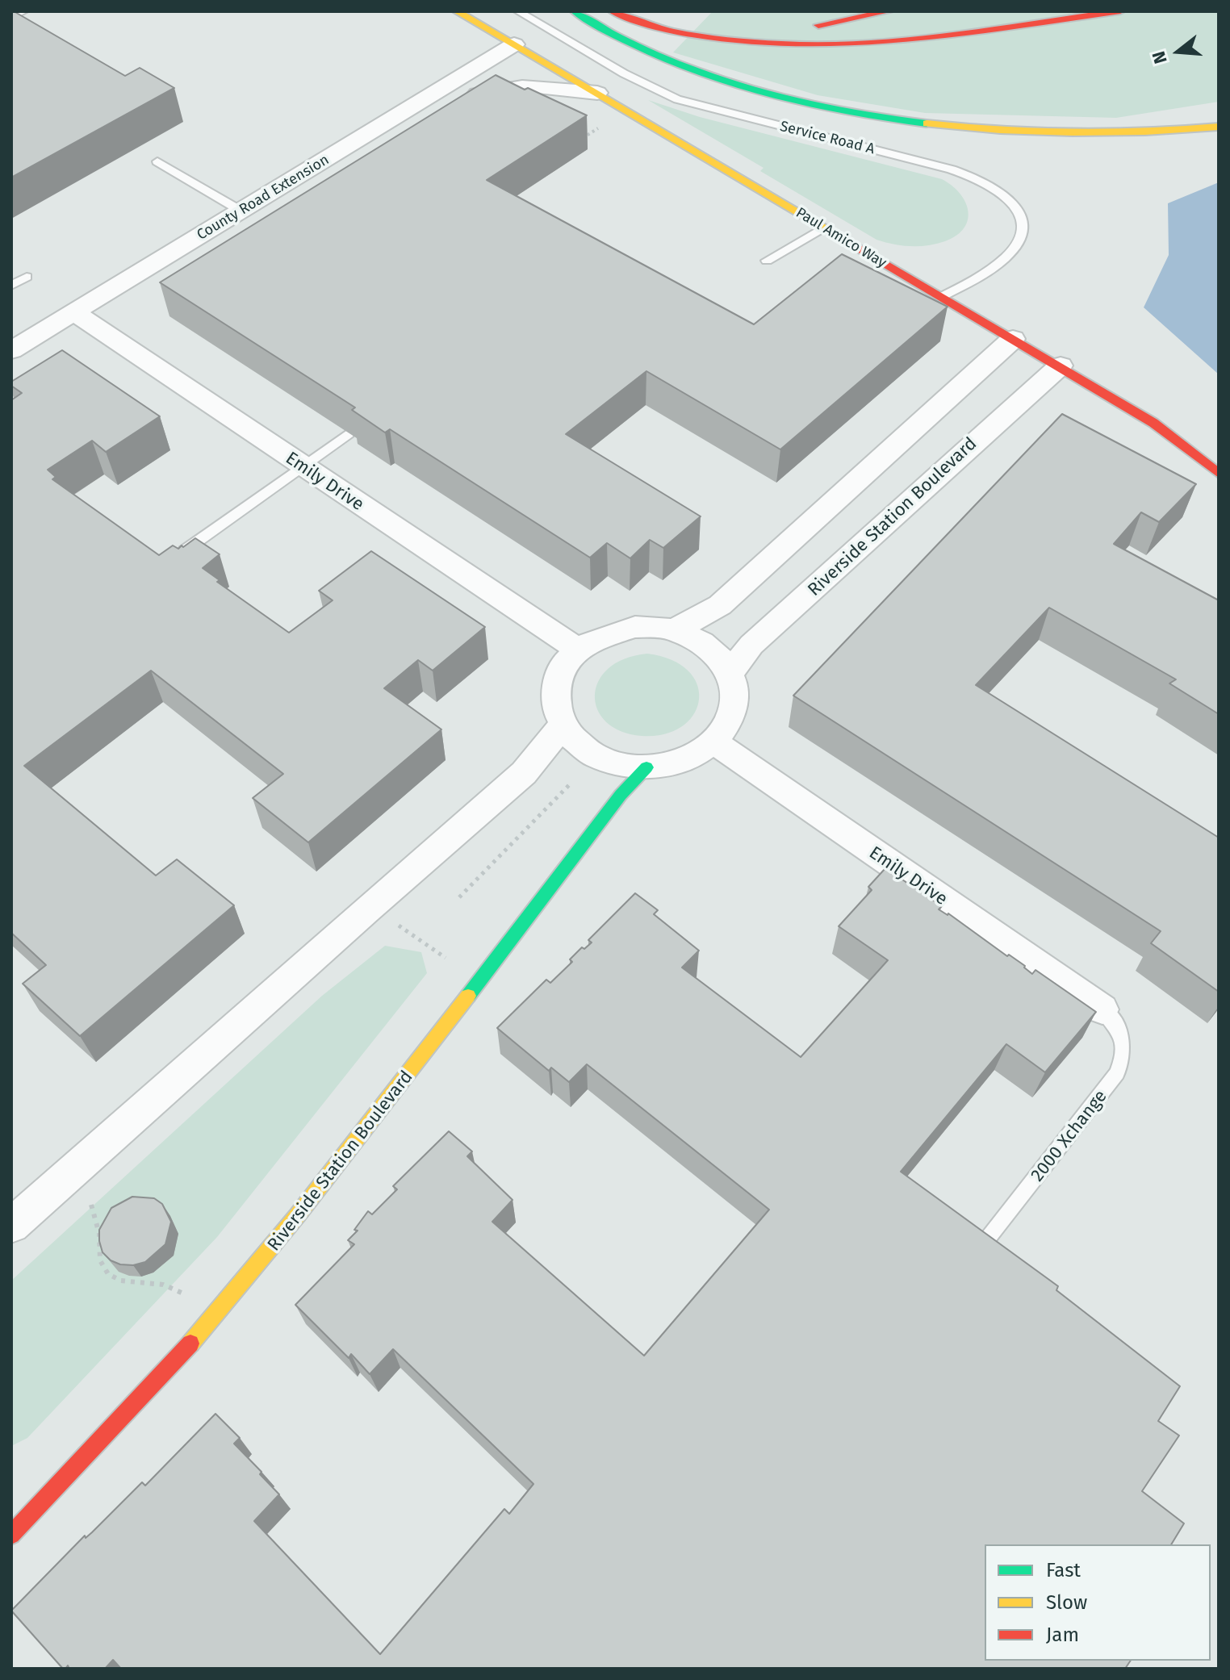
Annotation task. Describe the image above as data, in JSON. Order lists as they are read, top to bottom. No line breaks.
{"streets":{"main road":["Paul Amico Way","Riverside Station Boulevard"],"street":["County Road Extension","Emily Drive"],"lane":["Service Road A","2000 Xchange"]},"crossings":[["Service Road A","Paul Amico Way"],["County Road Extension","Paul Amico Way"],["County Road Extension","Emily Drive"],["Paul Amico Way","Riverside Station Boulevard"],["Emily Drive","Riverside Station Boulevard"],["Emily Drive","2000 Xchange"]],"legend":["Fast","Slow","Jam"],"north":"left"}
